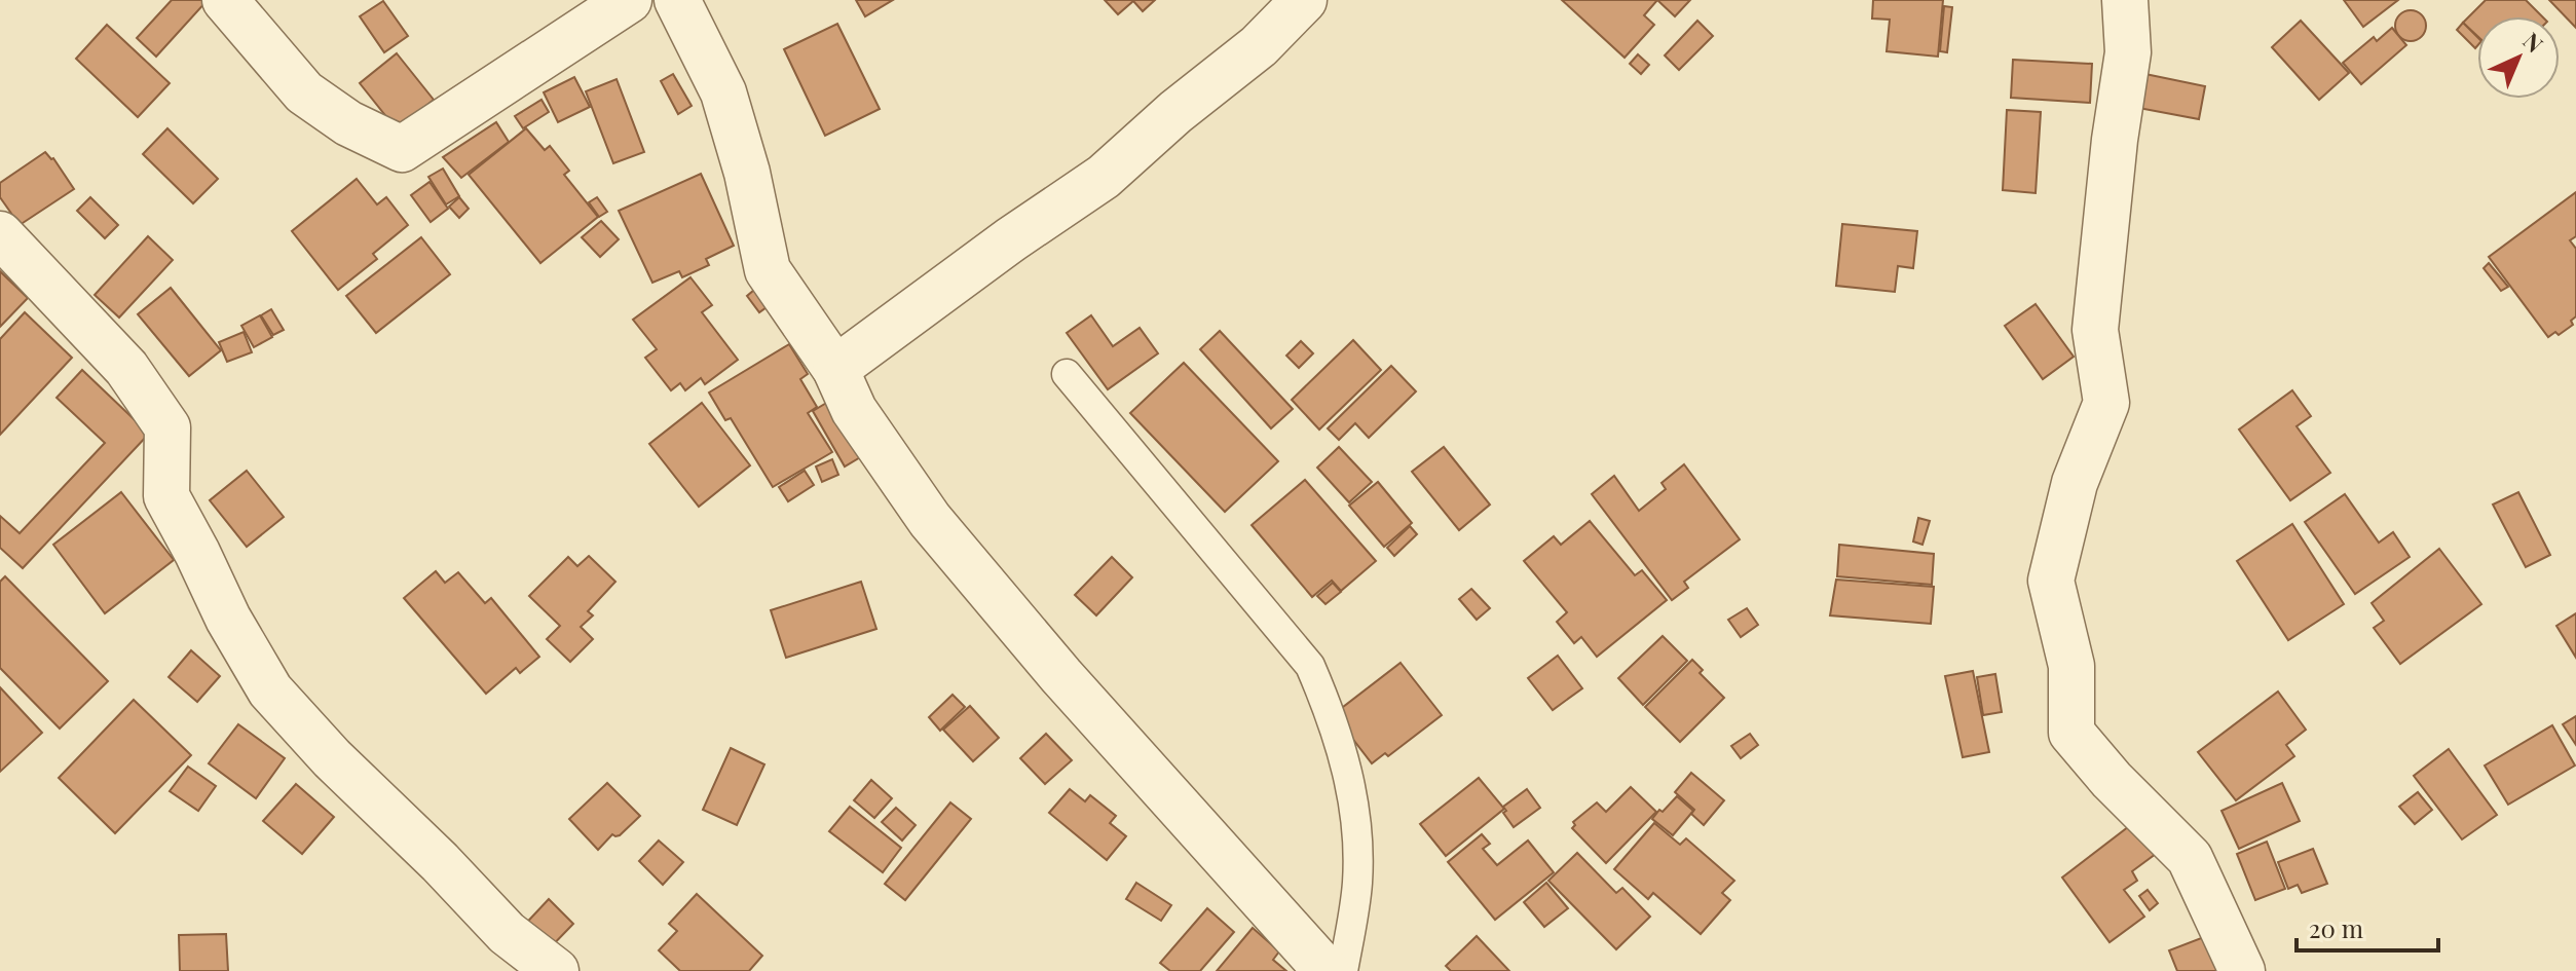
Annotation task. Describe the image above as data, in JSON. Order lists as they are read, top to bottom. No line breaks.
{"scale_bar":"20 m","north":"top right"}
